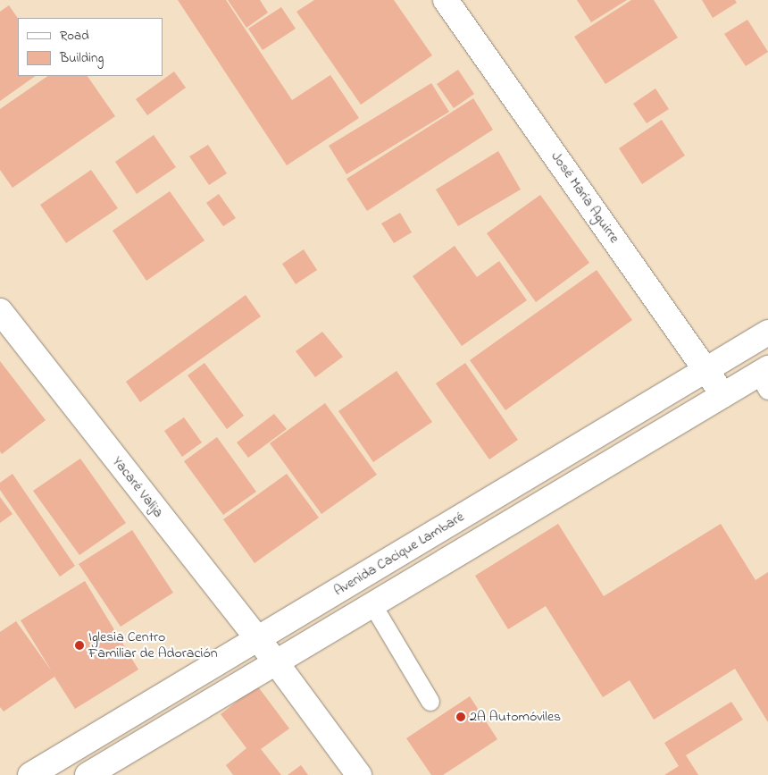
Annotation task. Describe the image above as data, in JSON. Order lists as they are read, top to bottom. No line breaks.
{"streets":{"main road":["José María Aguirre","Yacaré Valija","Avenida Cacique Lambaré"]},"crossings":[["José María Aguirre","Avenida Cacique Lambaré"],["Yacaré Valija","Avenida Cacique Lambaré"]],"places":["Iglesia Centro Familiar de Adoración","2A Automóviles"],"legend":["Road","Building"]}
